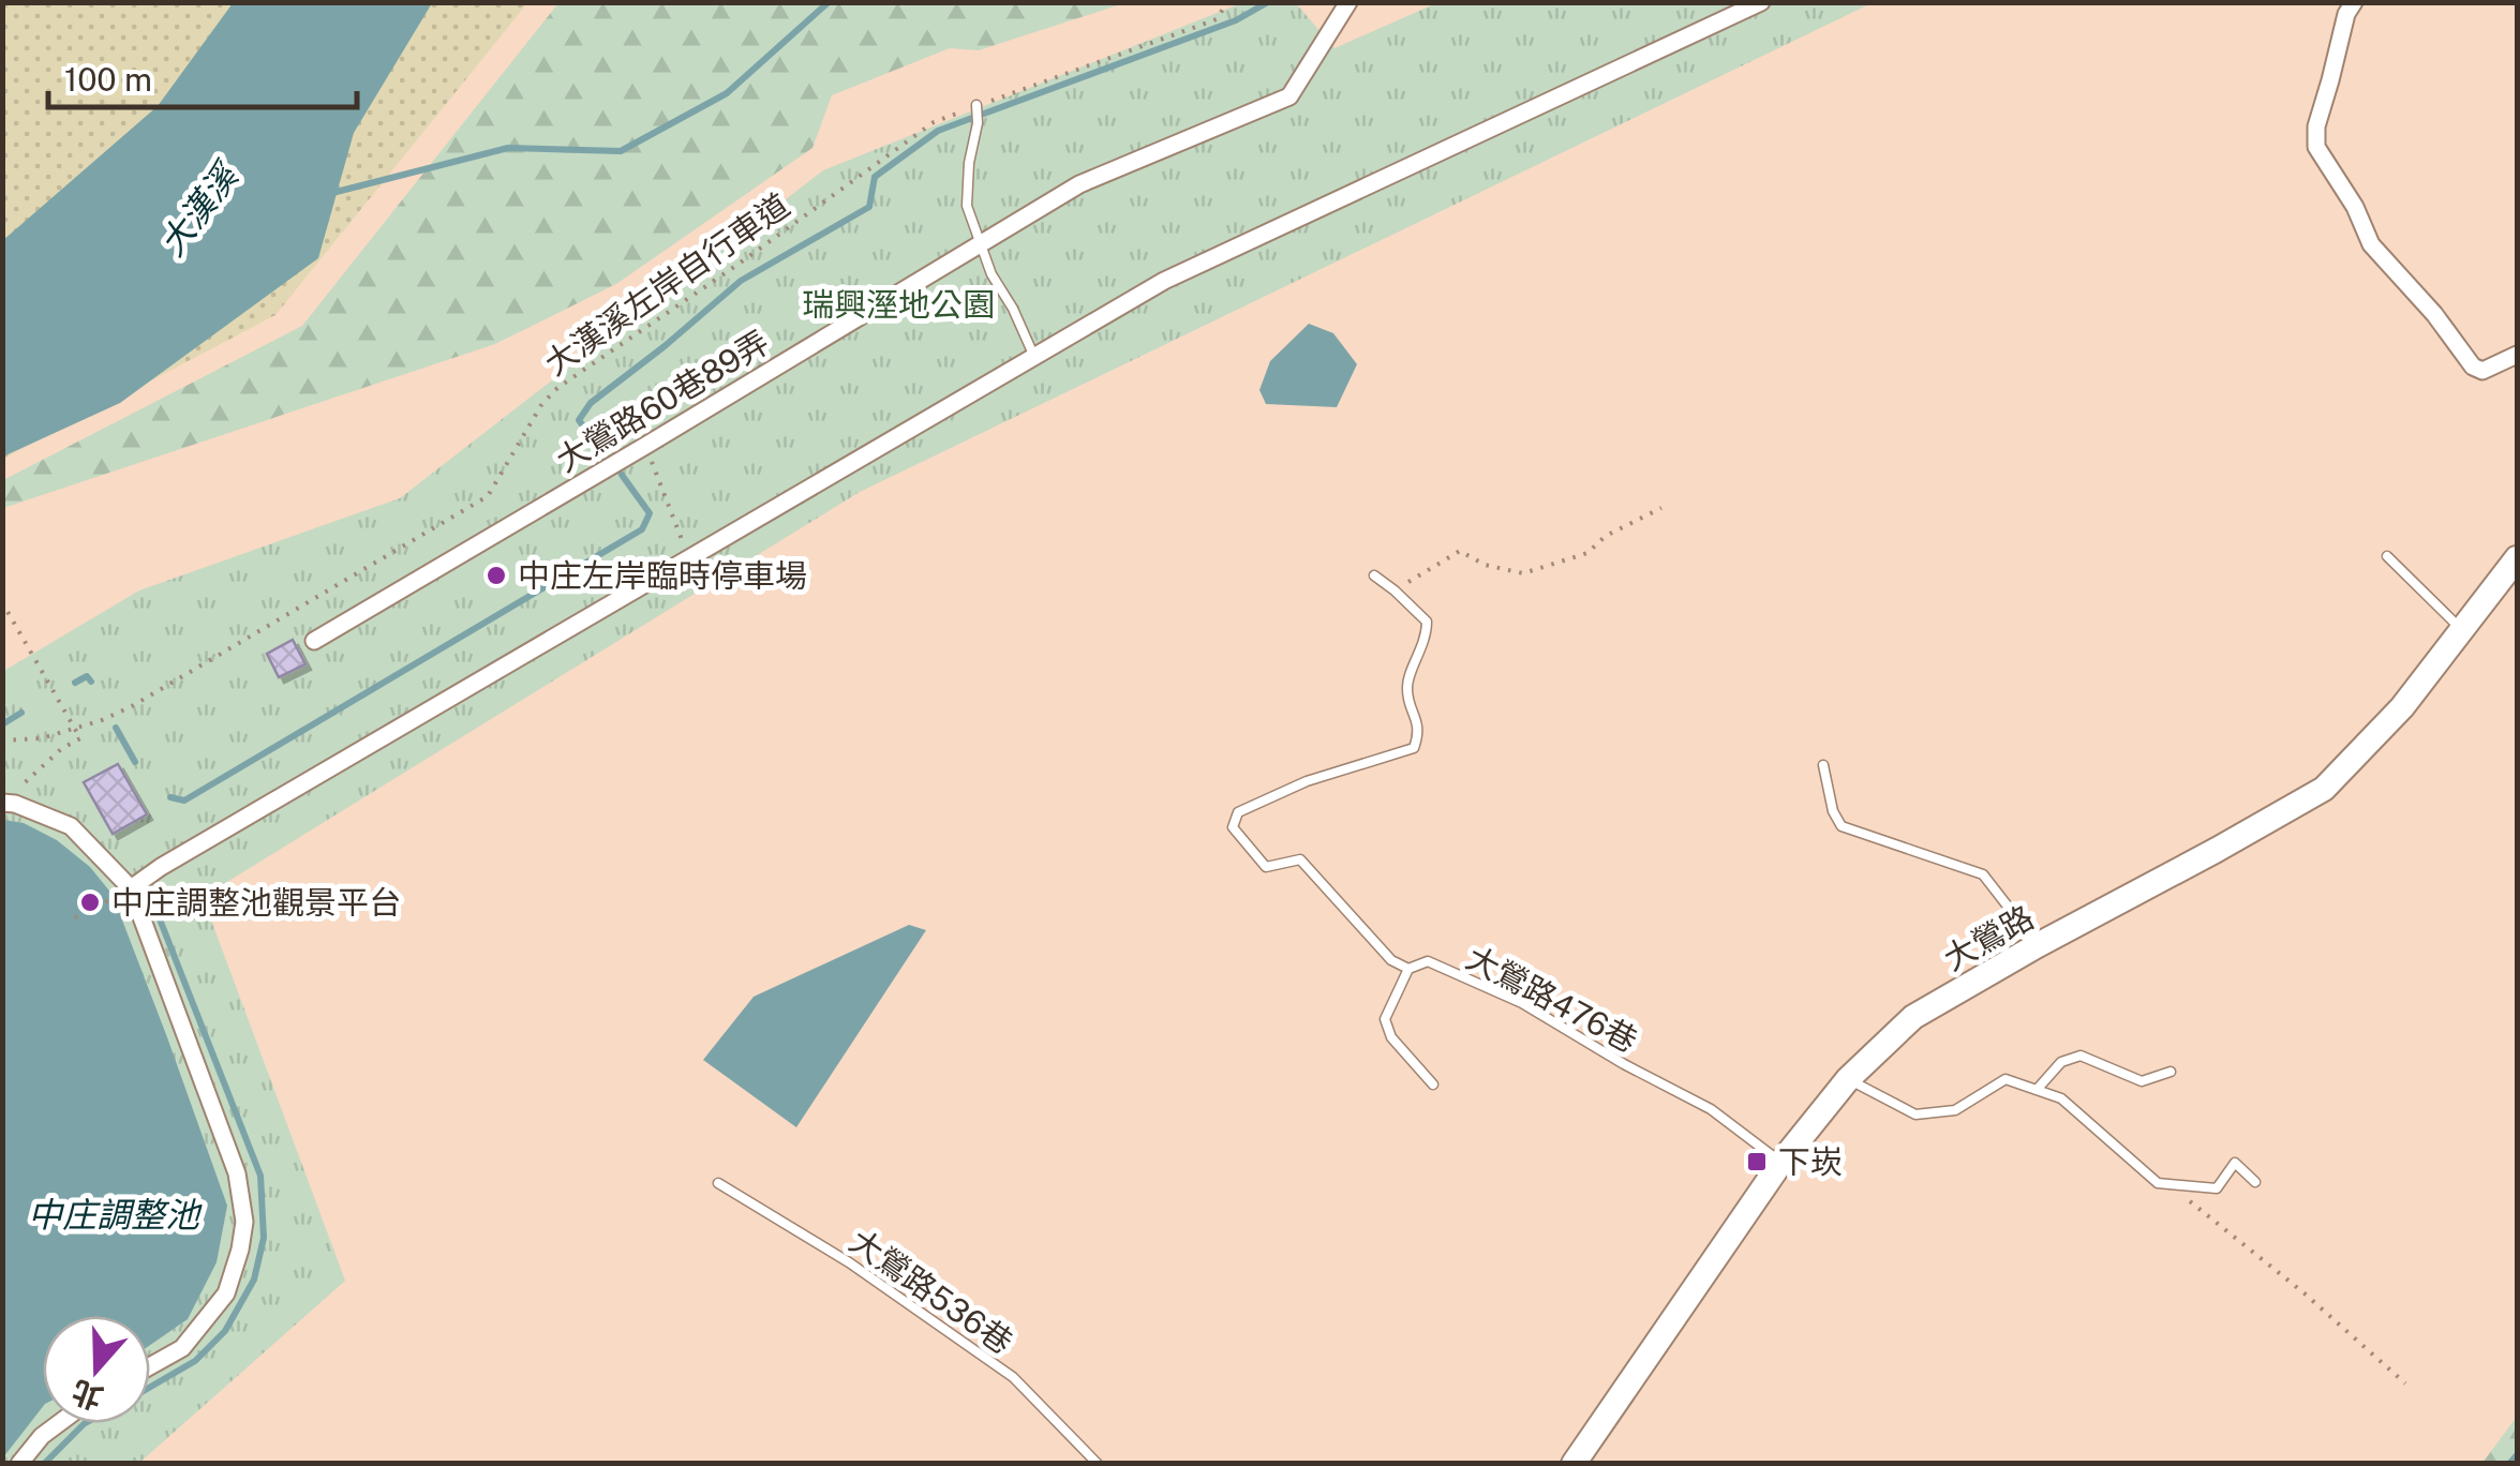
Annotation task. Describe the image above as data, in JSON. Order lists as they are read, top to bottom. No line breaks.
{"streets":{"street":["大鶯路60巷89弄","大鶯路"],"lane":["大鶯路476巷","大鶯路536巷"],"path":["大漢溪左岸自行車道"]},"crossings":[["大鶯路","大鶯路476巷"]],"water":["大漢溪","中庄調整池"],"parks":["瑞興溼地公園"],"places":{"other":["中庄左岸臨時停車場","中庄調整池觀景平台"],"transit":["下崁"]},"scale_bar":"100 m","north":"bottom"}
